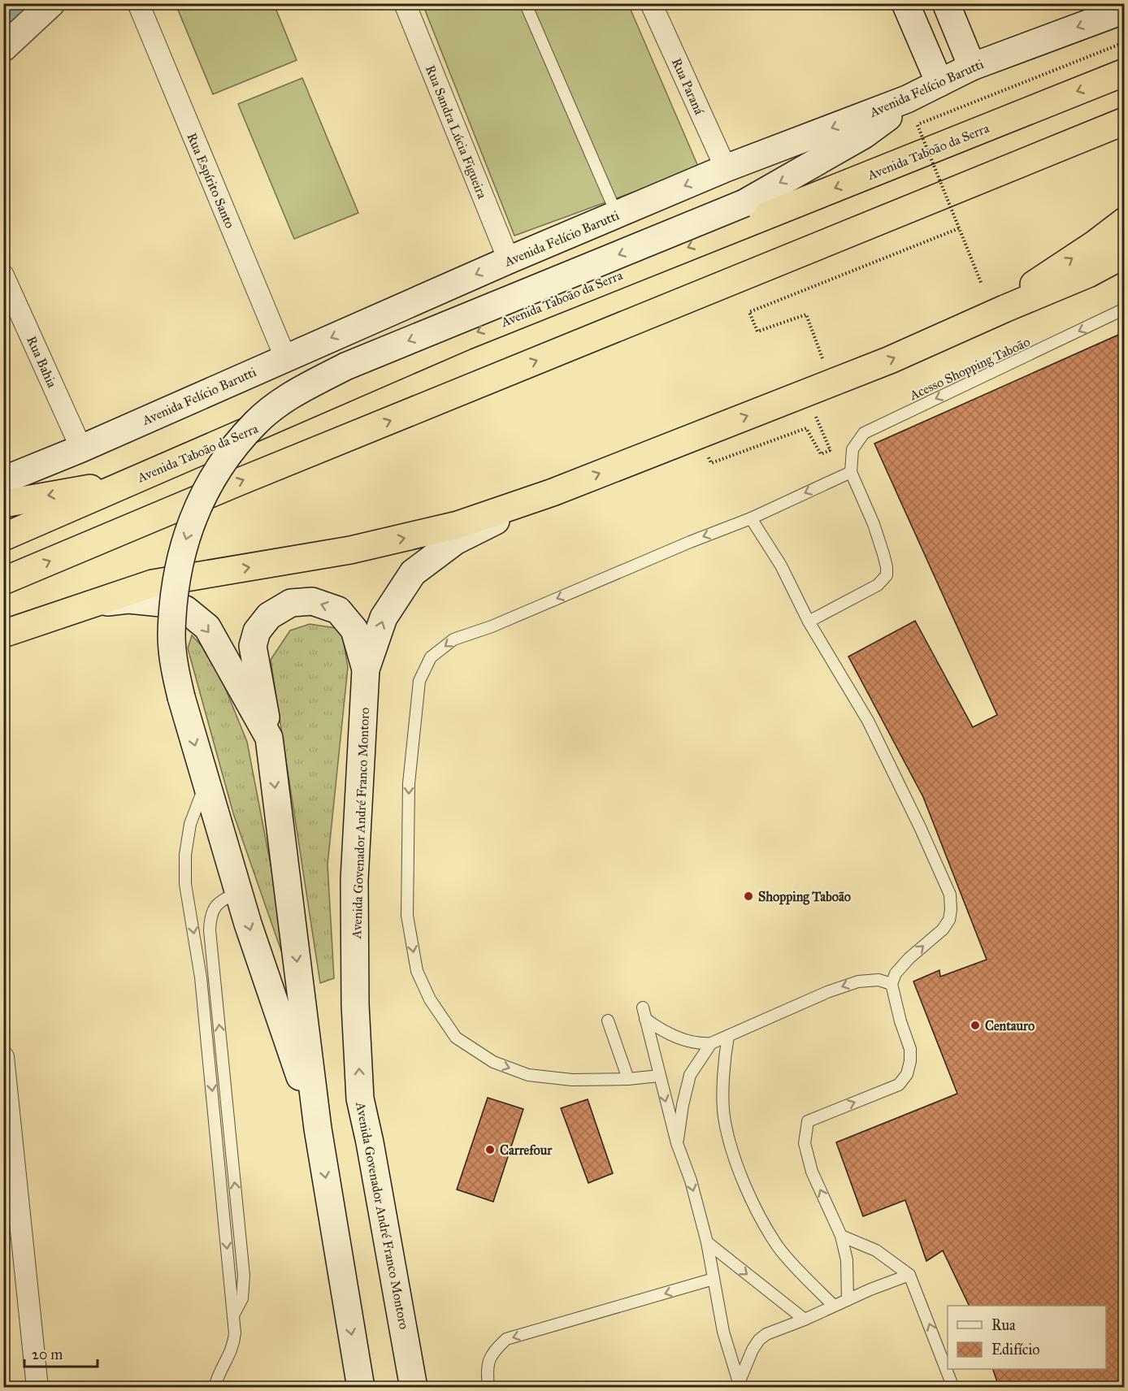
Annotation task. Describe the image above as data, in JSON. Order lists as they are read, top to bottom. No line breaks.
{"streets":{"highway":["Avenida Taboão da Serra"],"main road":["Avenida Felício Barutti","Avenida Govenador André Franco Montoro"],"street":["Rua Paraná","Rua Sandra Lúcia Figueira","Rua Espírito Santo","Rua Bahia"],"lane":["Acesso Shopping Taboão"]},"crossings":[["Rua Paraná","Avenida Felício Barutti"],["Avenida Felício Barutti","Rua Sandra Lúcia Figueira"],["Avenida Felício Barutti","Rua Espírito Santo"],["Avenida Felício Barutti","Rua Bahia"]],"one_way":["Avenida Felício Barutti","Acesso Shopping Taboão"],"places":["Shopping Taboão","Centauro","Carrefour"],"legend":["Rua","Edifício"],"scale_bar":"20 m"}
